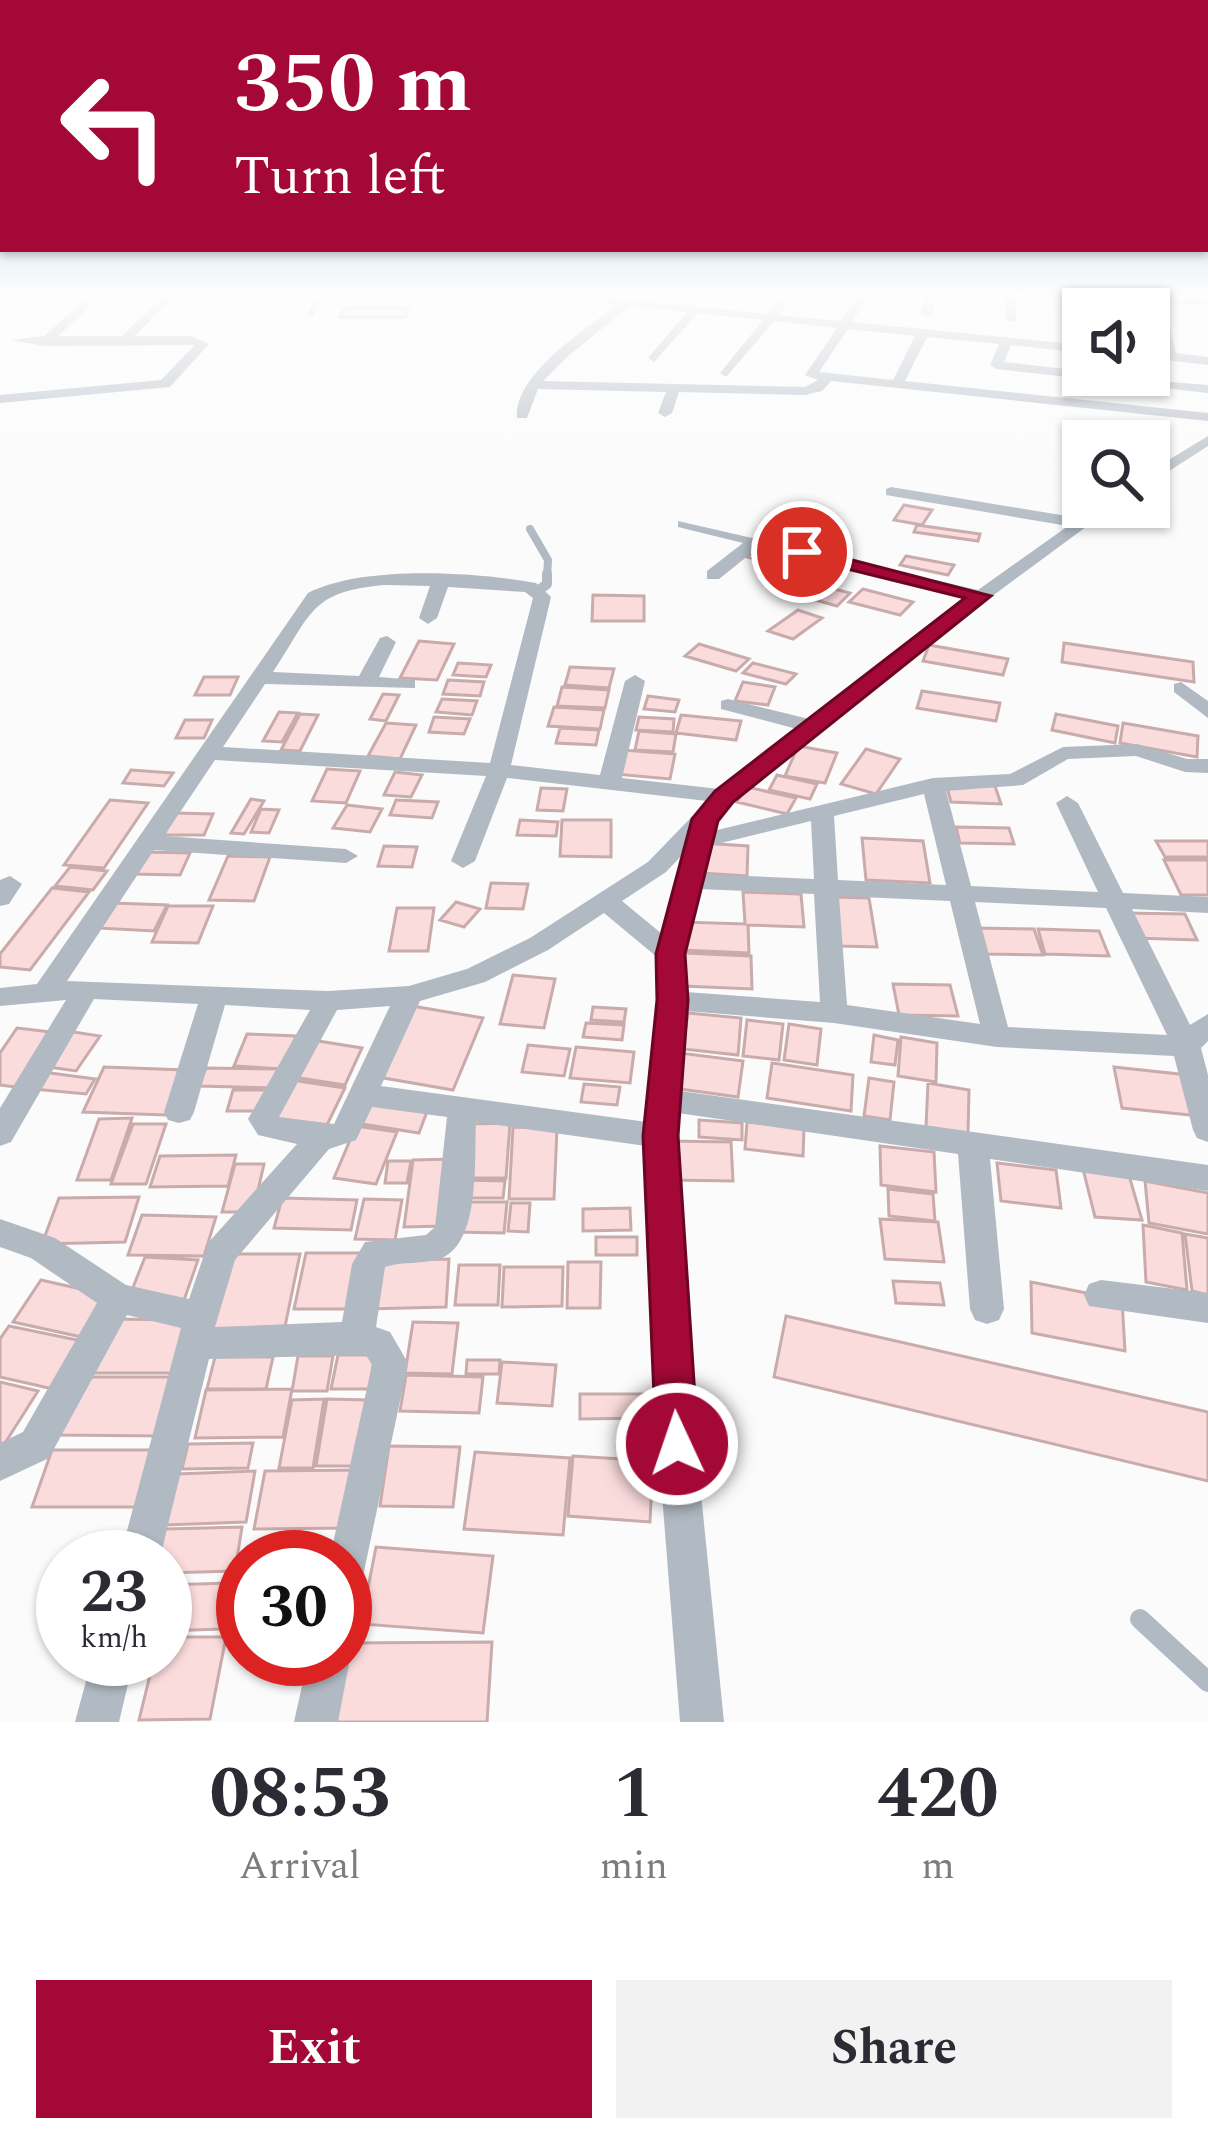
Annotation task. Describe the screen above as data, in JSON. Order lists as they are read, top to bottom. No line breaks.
{"page":{"turn":["350 m","Turn left"],"speed":"23 km/h","limit":"30","eta":["08:53","Arrival","1","min","420","m"],"buttons":["Exit","Share"]}}
